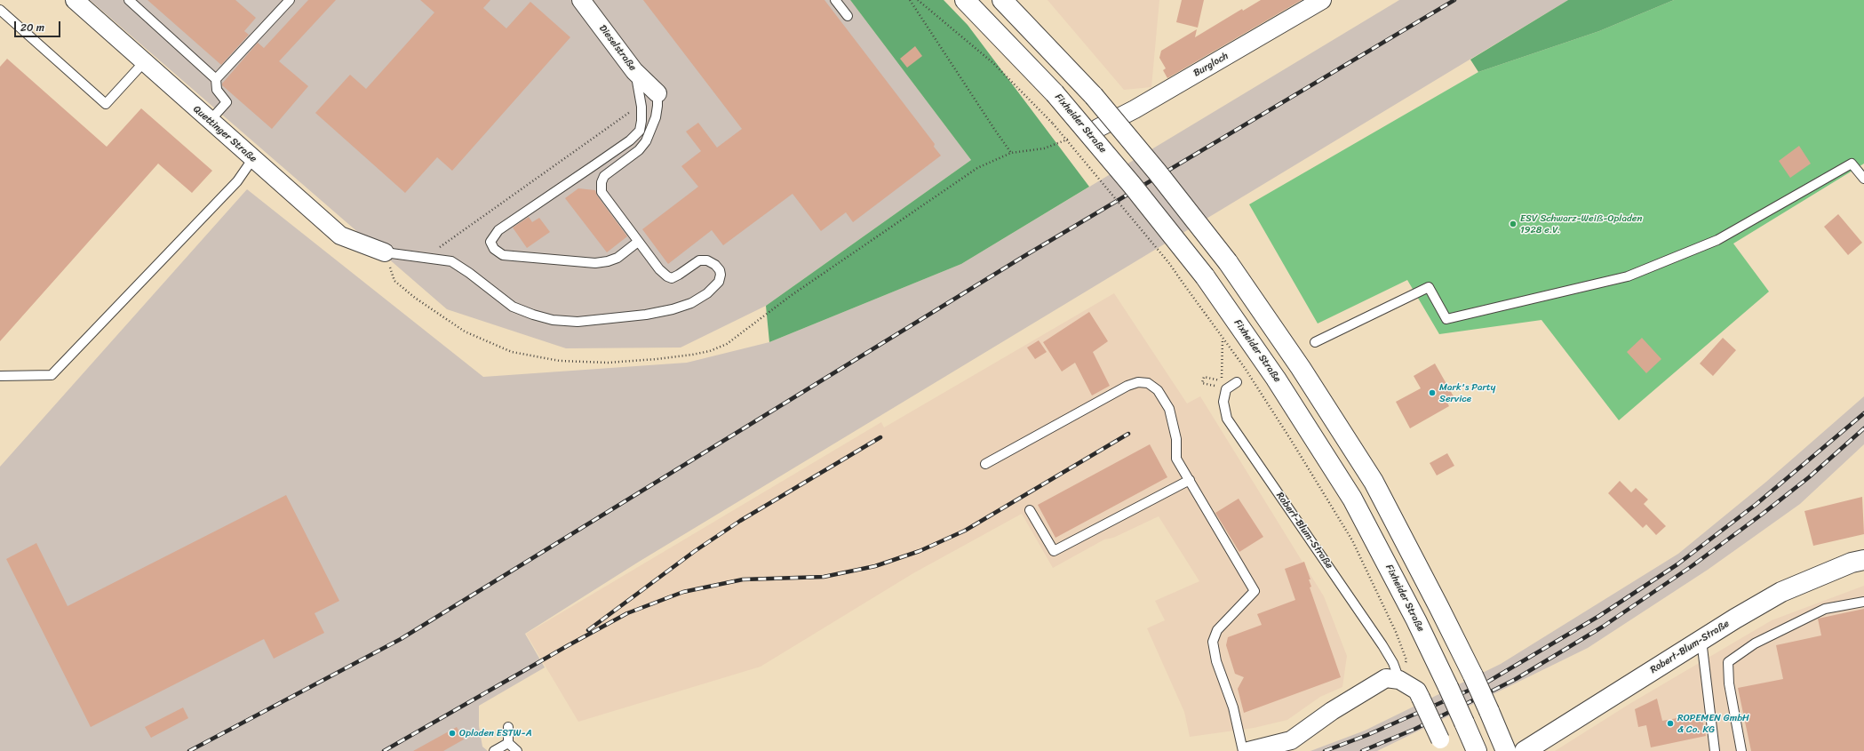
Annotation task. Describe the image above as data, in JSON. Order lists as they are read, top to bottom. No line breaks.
{"streets":{"main road":["Fixheider Straße","Robert-Blum-Straße"],"street":["Dieselstraße","Burgloch","Quettinger Straße"]},"places":["ESV Schwarz-Weiß-Opladen 1928 e.V.","Mark's Party Service","ROPEMEN GmbH & Co. KG","Opladen ESTW-A"],"scale_bar":"20 m"}
